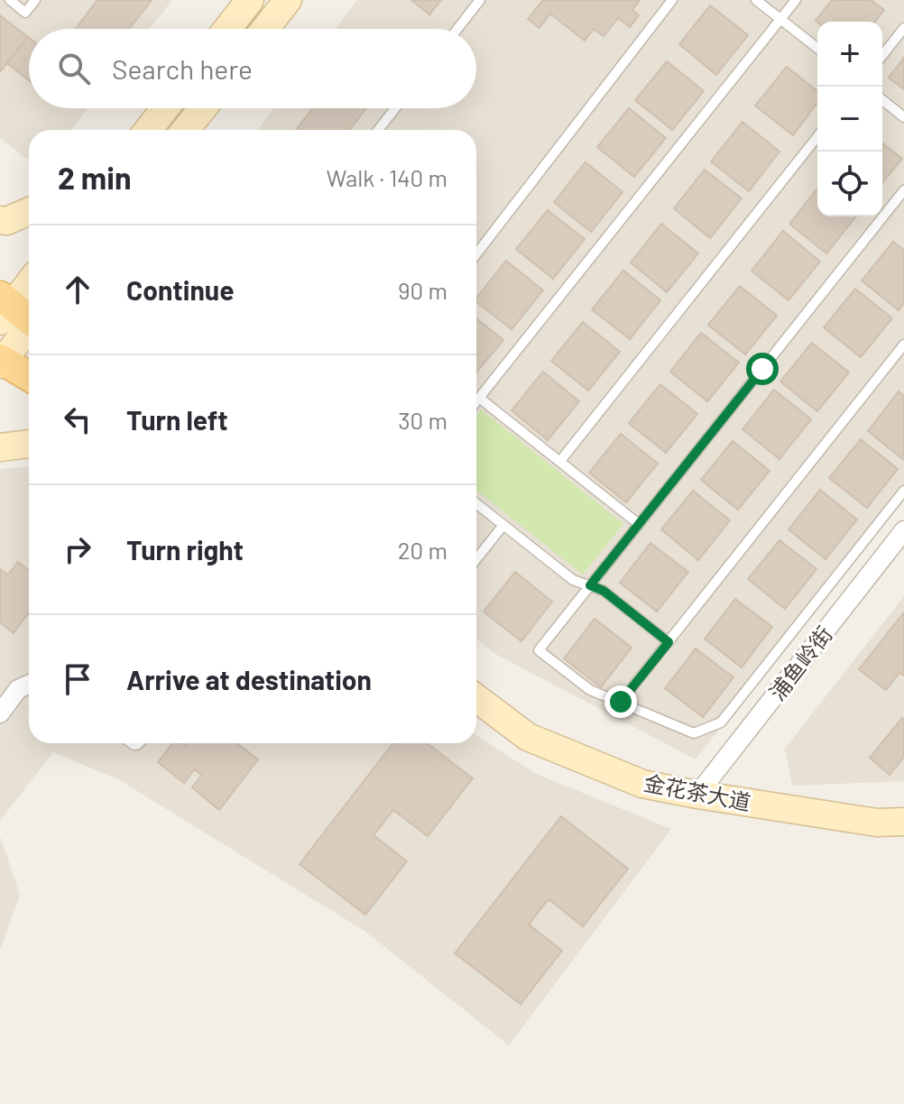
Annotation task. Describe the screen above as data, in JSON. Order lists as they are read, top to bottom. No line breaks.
{"streets":{"street":["浦鱼岭街","金花茶大道"]},"crossings":[["浦鱼岭街","金花茶大道"]],"page":{"map_buttons":["+","−"],"search":"Search here","heading":["2 min","Walk · 140 m"],"list":[["Continue","90 m"],["Turn left","30 m"],["Turn right","20 m"],"Arrive at destination"]}}
